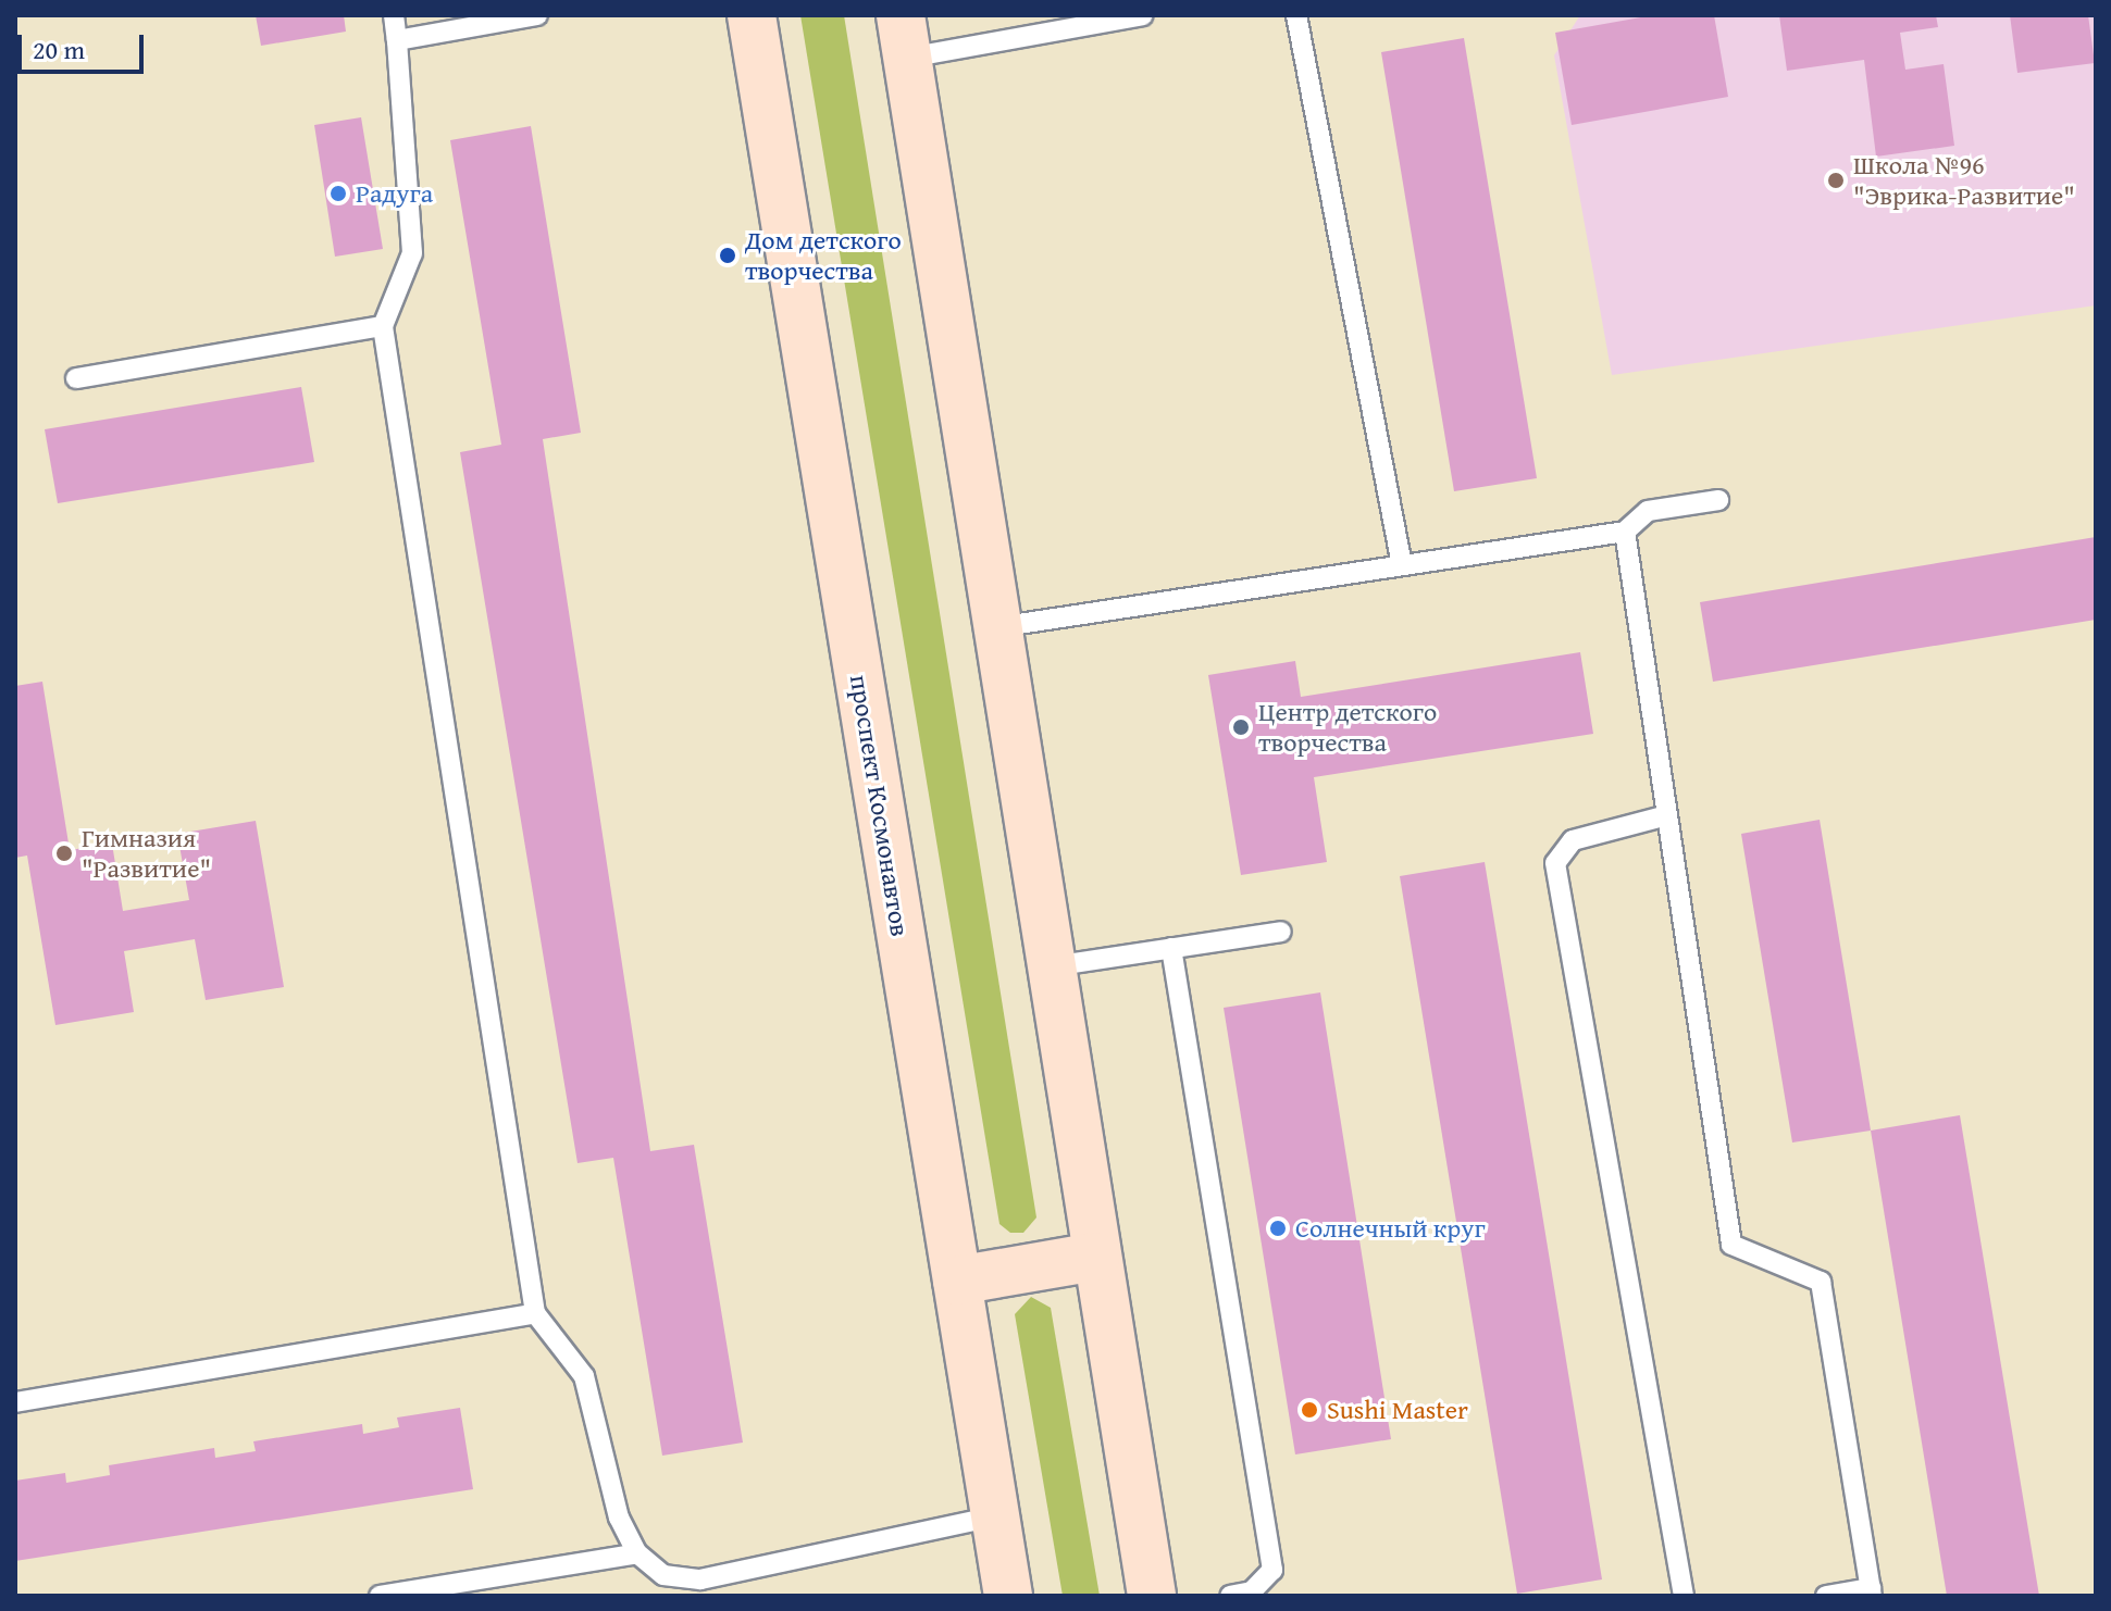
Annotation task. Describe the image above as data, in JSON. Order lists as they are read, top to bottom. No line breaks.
{"streets":{"main road":["проспект Космонавтов"]},"places":["Школа №96 \"Эврика-Развитие\"","Радуга","Дом детского творчества","Центр детского творчества","Гимназия \"Развитие\"","Солнечный круг","Sushi Master"],"scale_bar":"20 m"}
